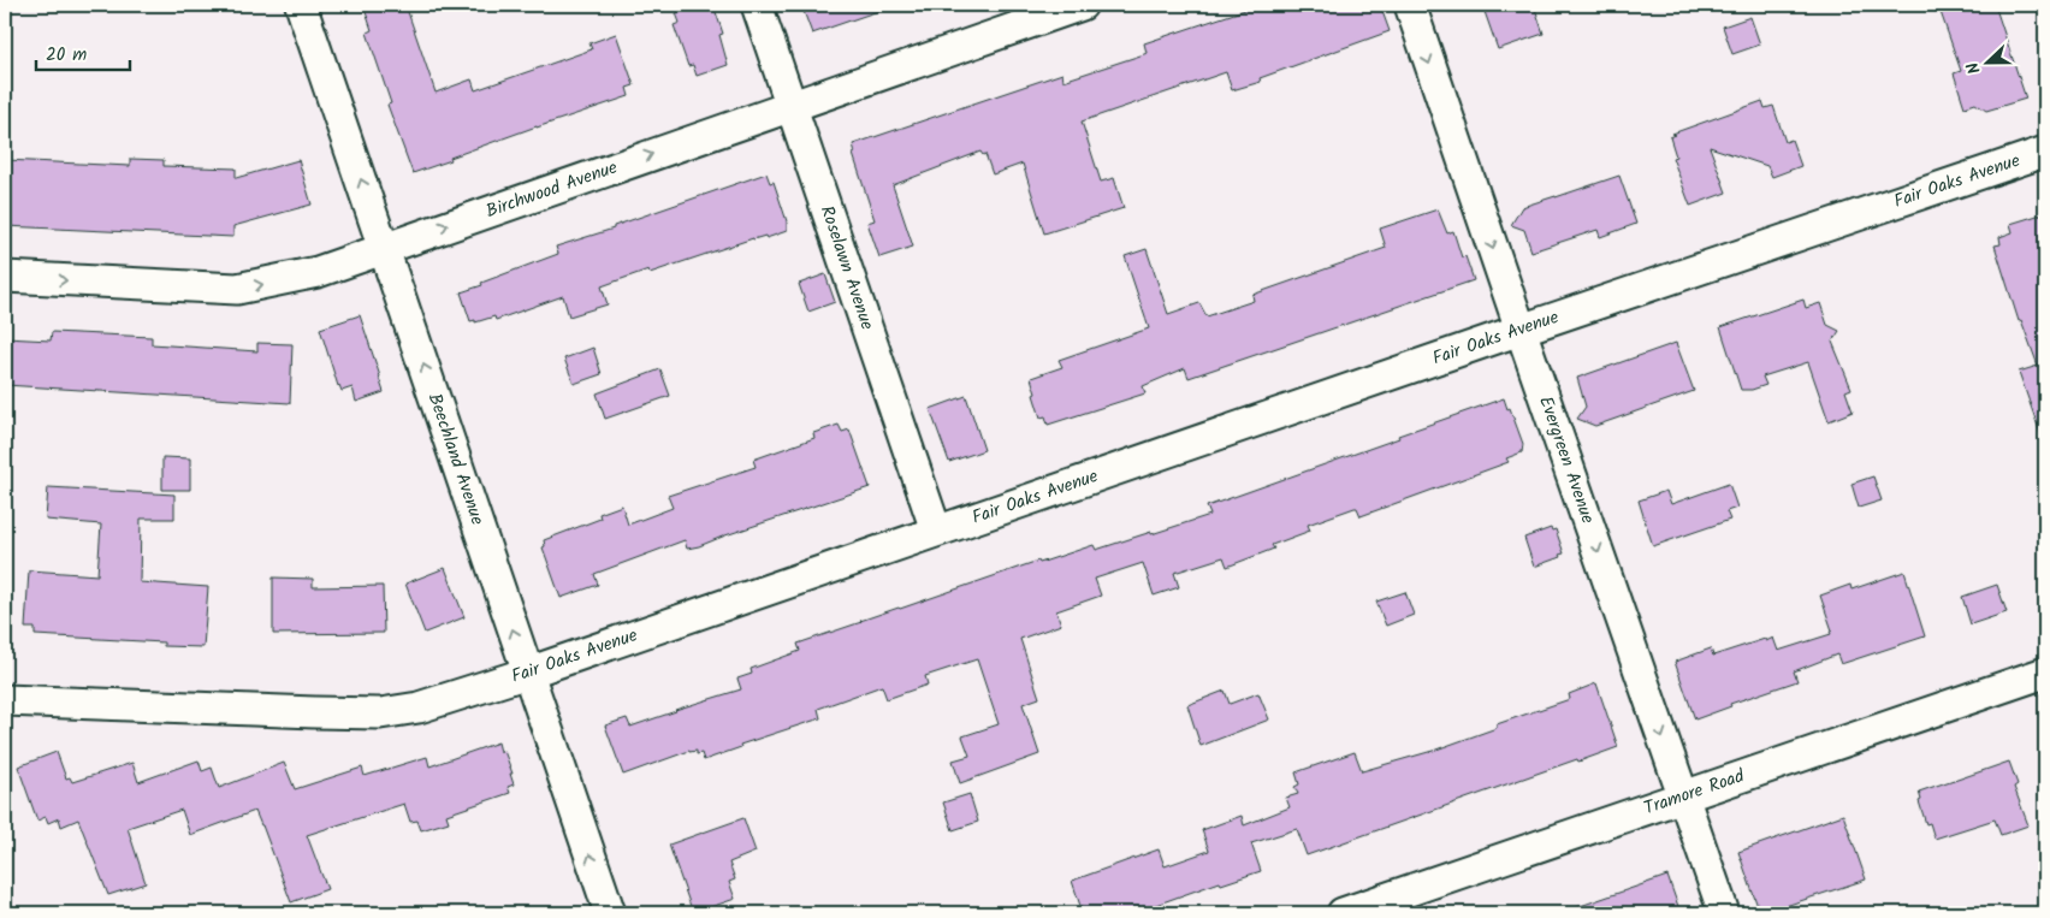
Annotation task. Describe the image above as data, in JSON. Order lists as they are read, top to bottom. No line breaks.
{"streets":{"street":["Fair Oaks Avenue","Birchwood Avenue","Roselawn Avenue","Beechland Avenue","Evergreen Avenue","Tramore Road"]},"crossings":[["Fair Oaks Avenue","Roselawn Avenue"],["Fair Oaks Avenue","Beechland Avenue"],["Fair Oaks Avenue","Evergreen Avenue"],["Birchwood Avenue","Roselawn Avenue"],["Birchwood Avenue","Beechland Avenue"],["Evergreen Avenue","Tramore Road"]],"one_way":["Birchwood Avenue","Beechland Avenue","Evergreen Avenue"],"scale_bar":"20 m","north":"left"}
